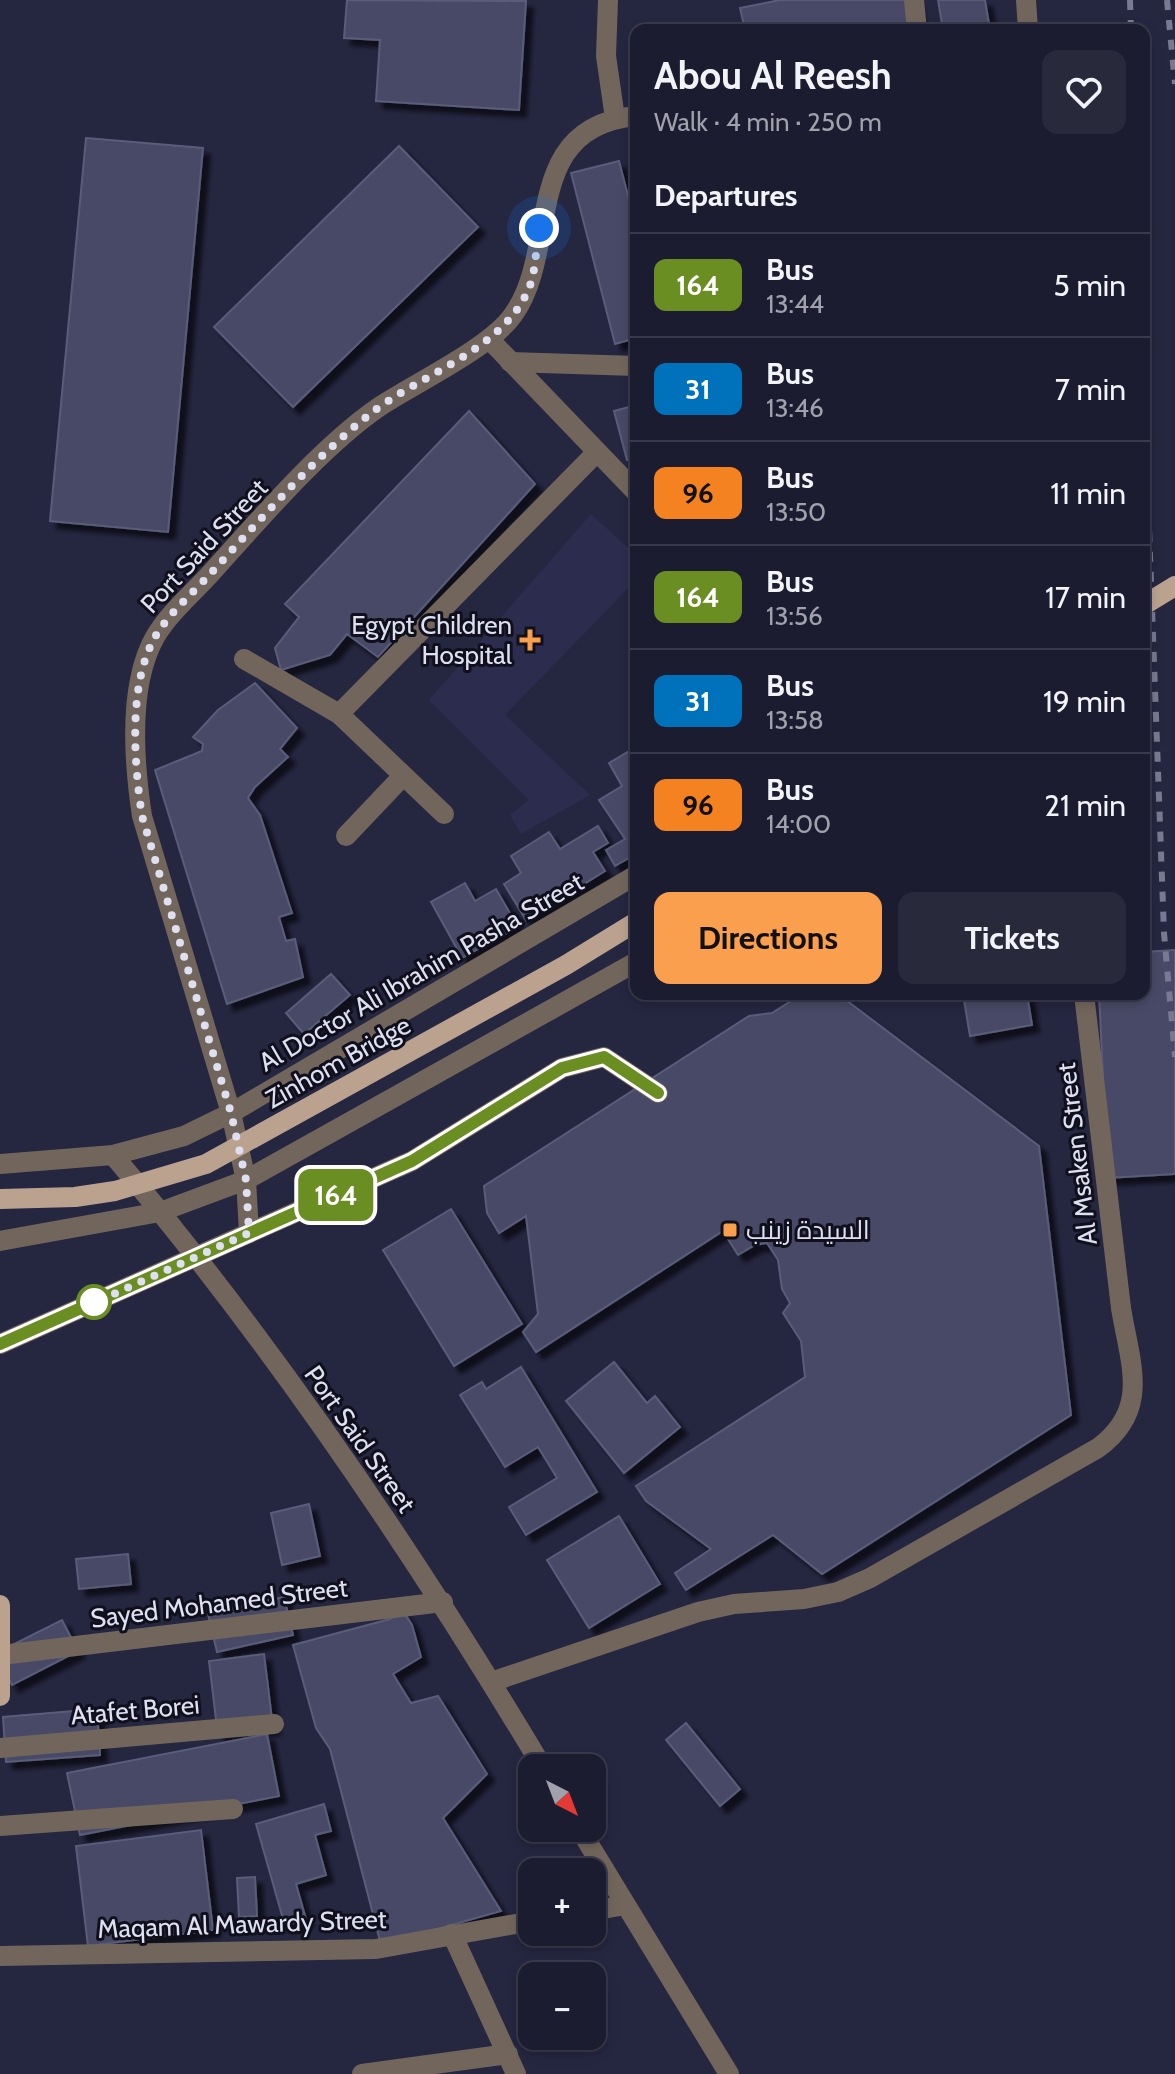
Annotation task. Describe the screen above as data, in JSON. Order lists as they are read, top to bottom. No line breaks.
{"streets":{"main road":["Zinhom Bridge"],"street":["Port Said Street","Al Doctor Ali Ibrahim Pasha Street","Al Msaken Street","Sayed Mohamed Street","Atafet Borei","Maqam Al Mawardy Street"]},"crossings":[["Port Said Street","Al Doctor Ali Ibrahim Pasha Street"],["Port Said Street","Al Msaken Street"],["Port Said Street","Sayed Mohamed Street"]],"places":{"health":["Egypt Children Hospital"],"transit":["السيدة زينب"]},"lines":["bus line 164"],"north":"bottom right","page":{"on_map":"164","heading":[["Abou Al Reesh","Walk · 4 min · 250 m"],"Departures"],"list":[{"mark":"164","name":"Bus","note":"13:44","value":"5 min"},{"mark":"31","name":"Bus","note":"13:46","value":"7 min"},{"mark":"96","name":"Bus","note":"13:50","value":"11 min"},{"mark":"164","name":"Bus","note":"13:56","value":"17 min"},{"mark":"31","name":"Bus","note":"13:58","value":"19 min"},{"mark":"96","name":"Bus","note":"14:00","value":"21 min"}],"buttons":["Directions","Tickets"],"map_buttons":["+","−"]}}
